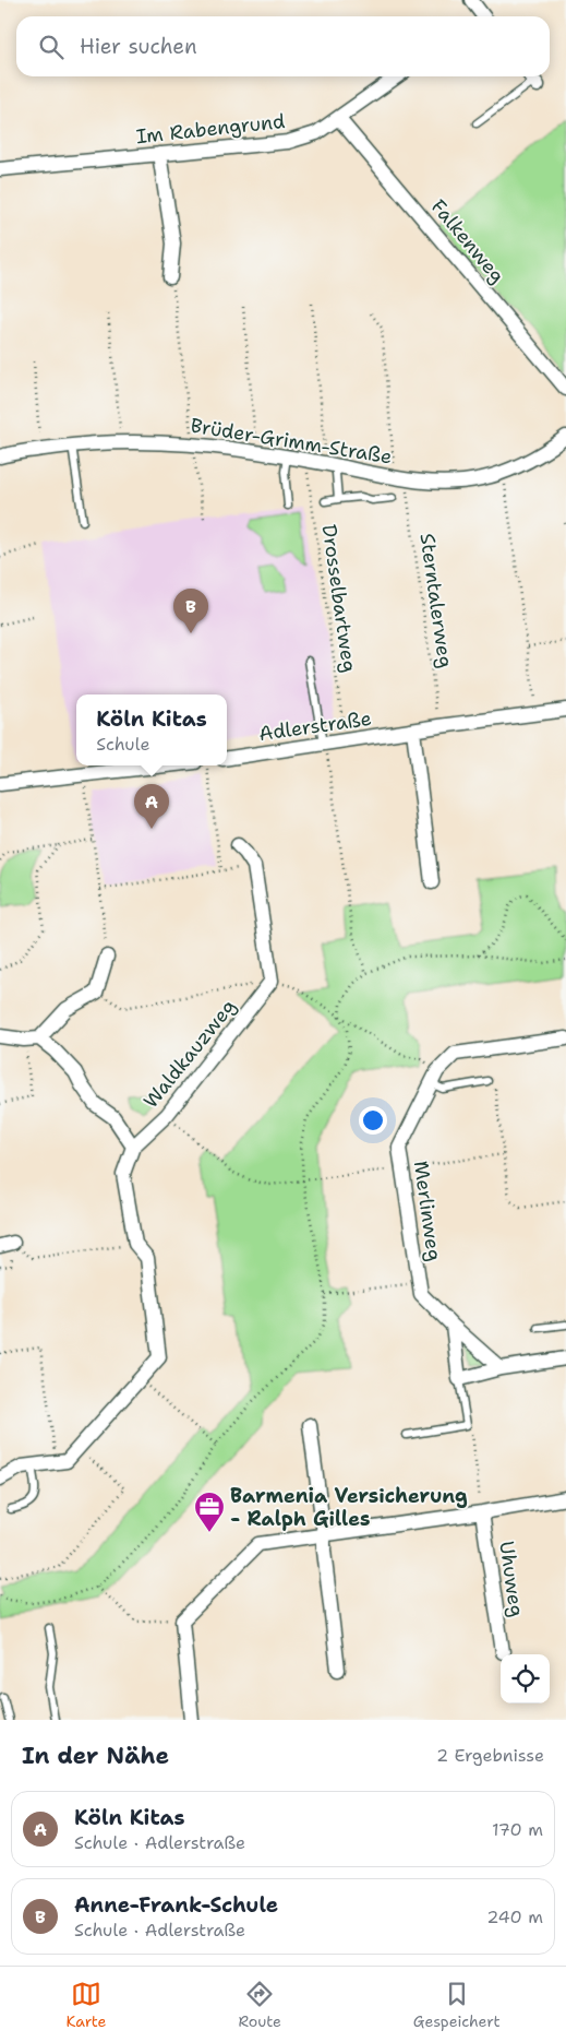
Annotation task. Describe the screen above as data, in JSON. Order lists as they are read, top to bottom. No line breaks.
{"streets":{"street":["Im Rabengrund","Falkenweg","Brüder-Grimm-Straße","Adlerstraße","Waldkauzweg","Merlinweg","Uhuweg"],"path":["Drosselbartweg","Sterntalerweg"]},"crossings":[["Im Rabengrund","Falkenweg"],["Brüder-Grimm-Straße","Drosselbartweg"],["Brüder-Grimm-Straße","Sterntalerweg"],["Drosselbartweg","Adlerstraße"],["Sterntalerweg","Adlerstraße"]],"places":{"office":["Barmenia Versicherung - Ralph Gilles"]},"page":{"search":"Hier suchen","pins":["B","A"],"popup":["Köln Kitas","Schule"],"heading":["In der Nähe","2 Ergebnisse"],"list":[{"mark":"A","name":"Köln Kitas","note":"Schule · Adlerstraße","value":"170 m"},{"mark":"B","name":"Anne-Frank-Schule","note":"Schule · Adlerstraße","value":"240 m"}],"nav":["Karte","Route","Gespeichert"]}}
